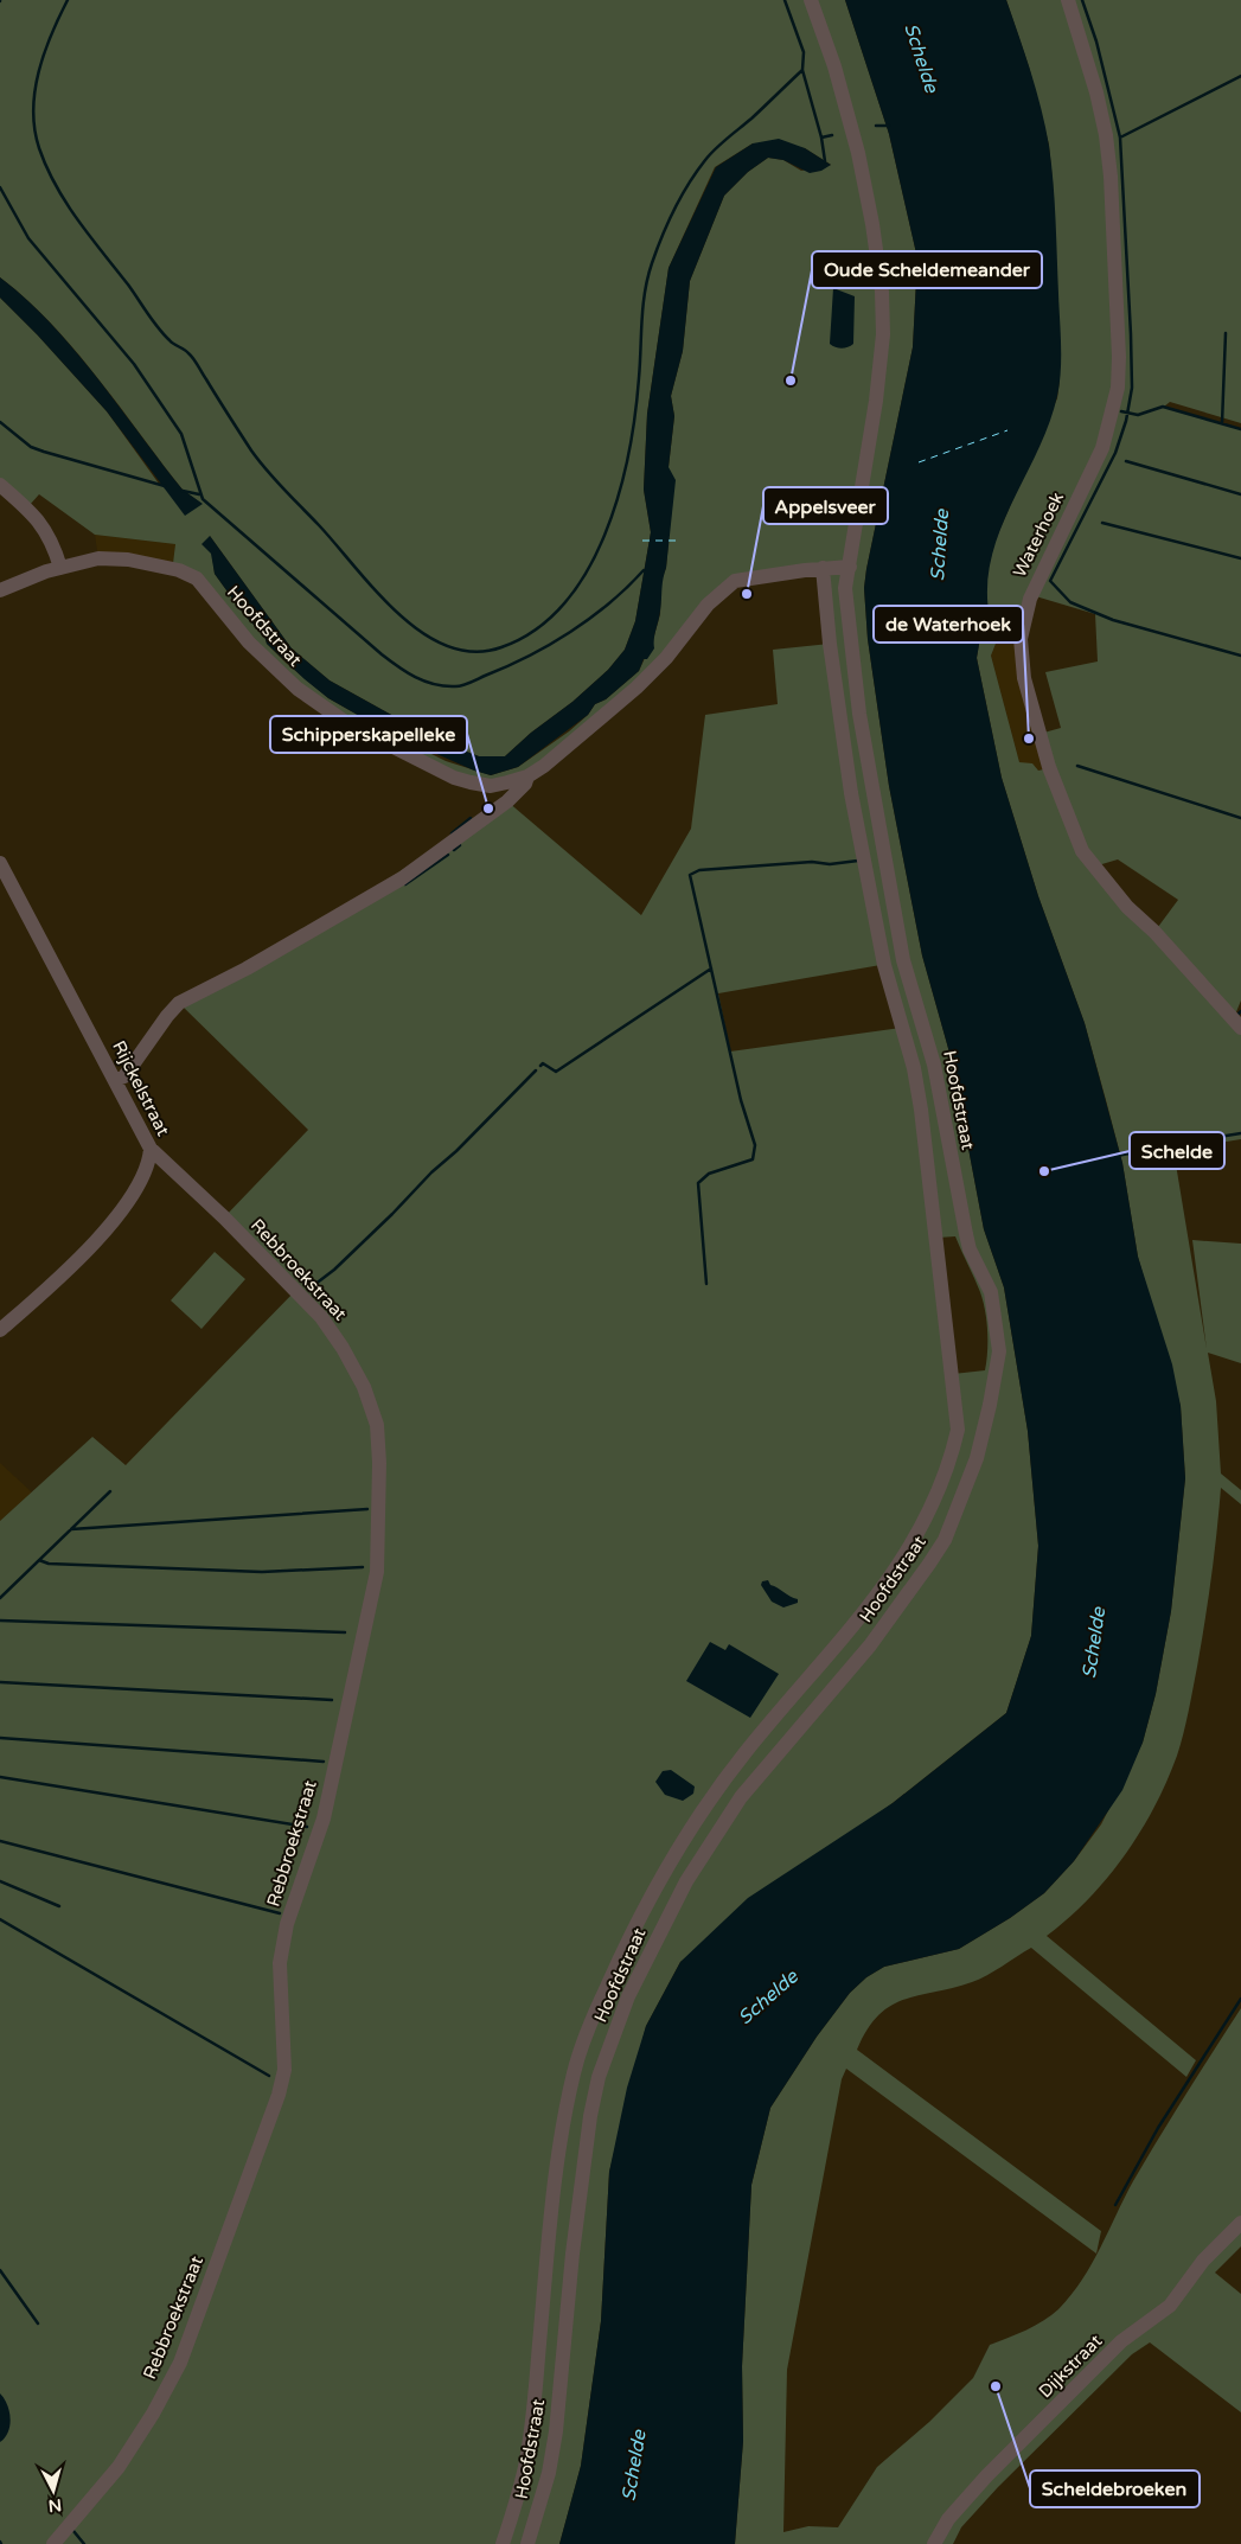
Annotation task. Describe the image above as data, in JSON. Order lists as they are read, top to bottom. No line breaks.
{"streets":{"street":["Waterhoek","Hoofdstraat","Rijckelstraat","Rebbroekstraat","Dijkstraat"]},"crossings":[["Hoofdstraat","Rijckelstraat"],["Rijckelstraat","Rebbroekstraat"]],"water":["Schelde"],"places":["Oude Scheldemeander","Appelsveer","de Waterhoek","Schipperskapelleke","Schelde","Scheldebroeken"],"north":"bottom"}
